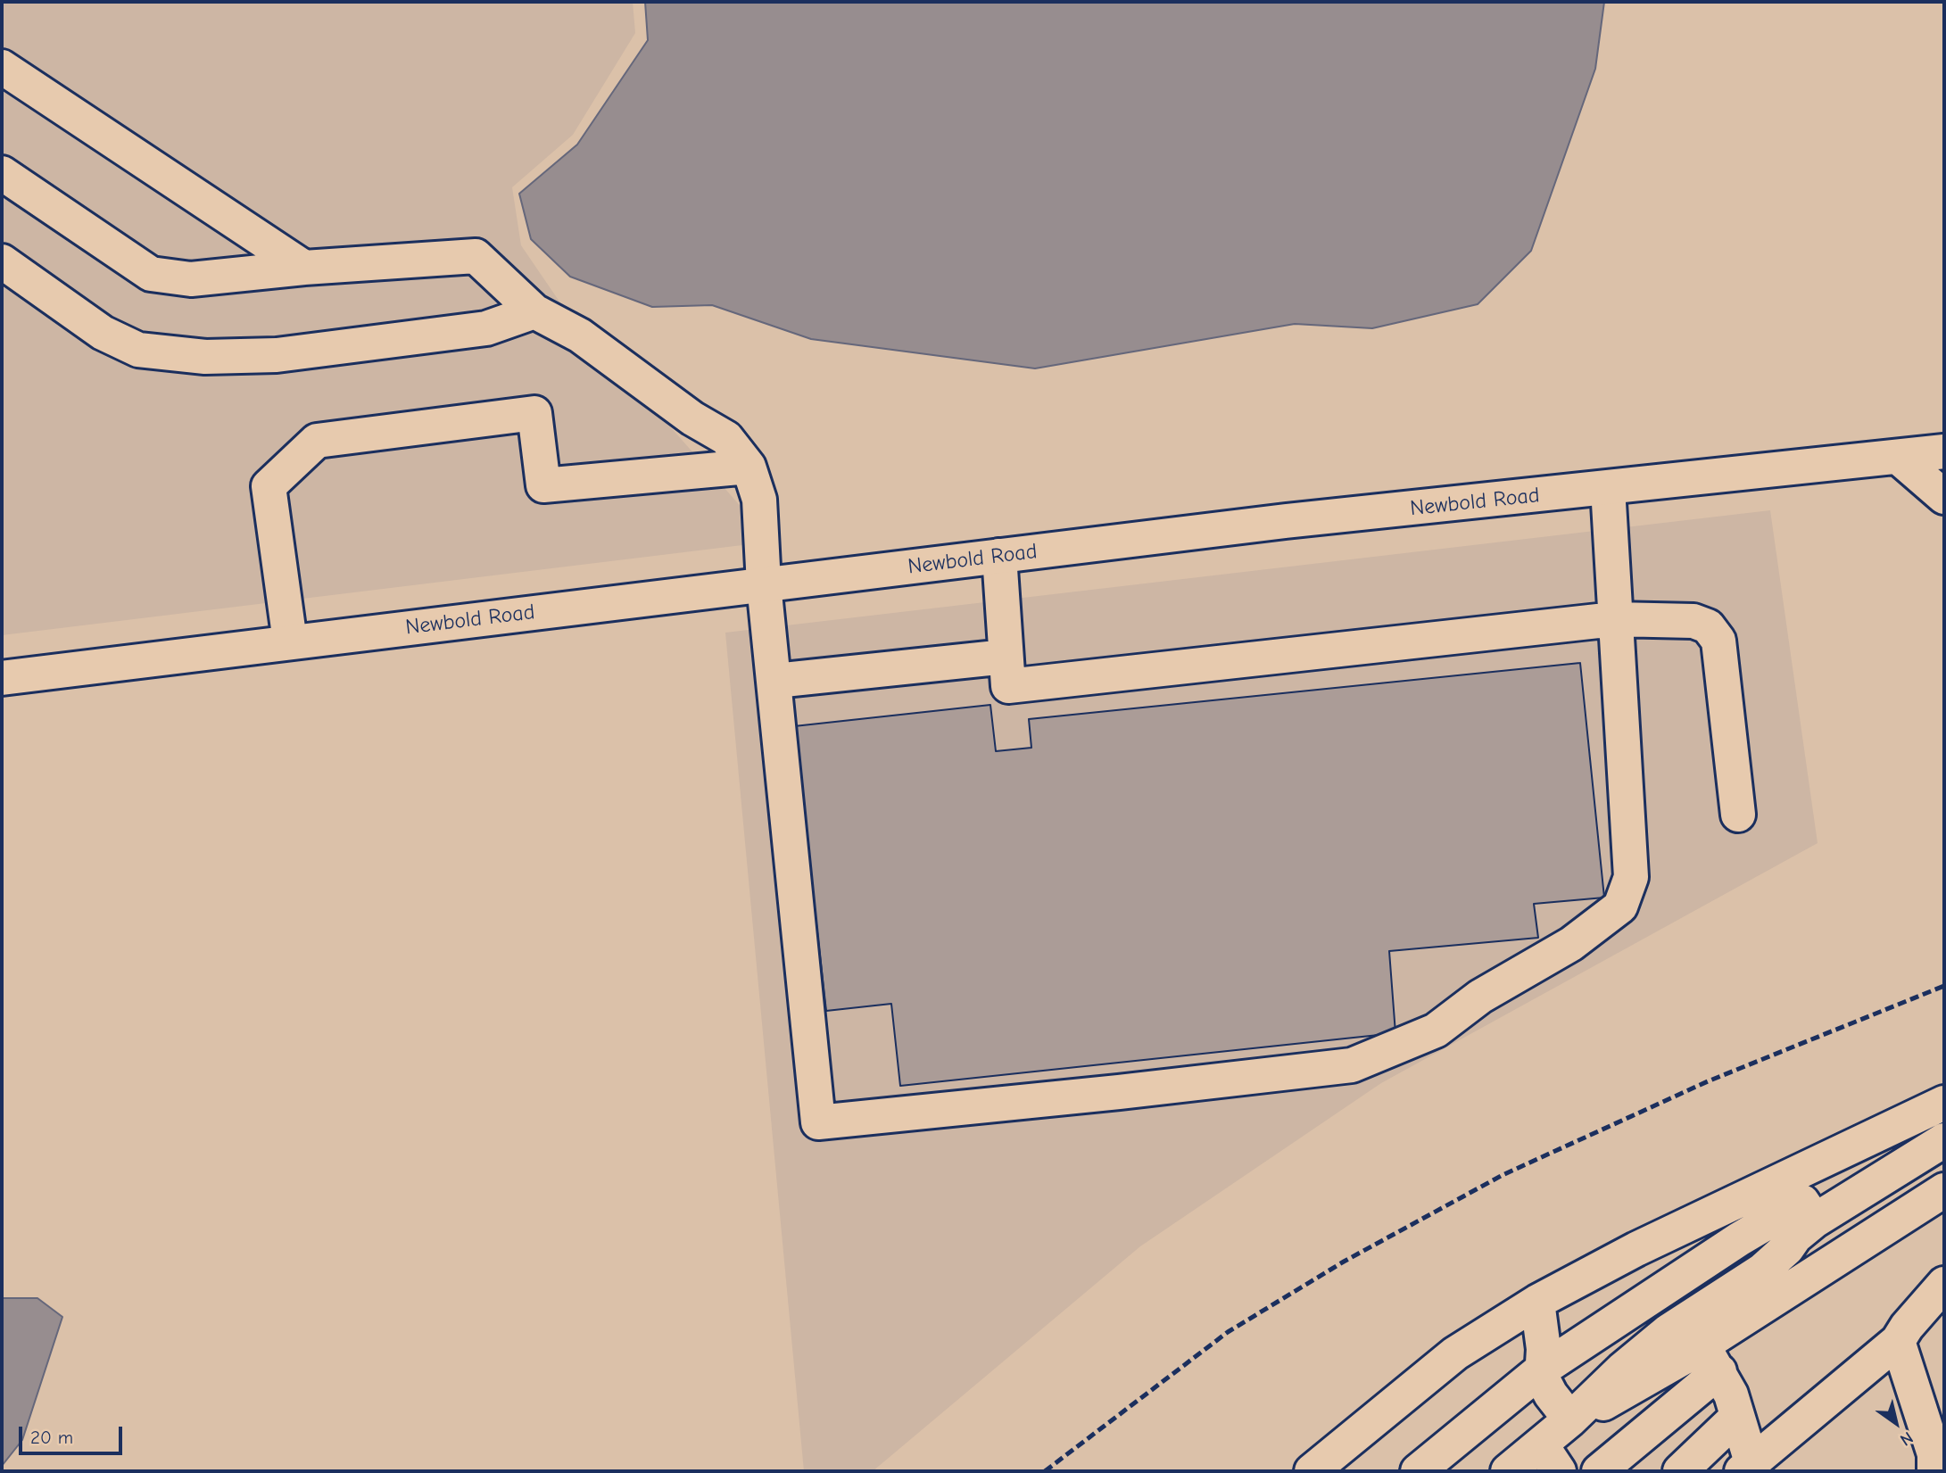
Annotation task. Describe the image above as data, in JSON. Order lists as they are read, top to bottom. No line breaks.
{"streets":{"main road":["Newbold Road"]},"scale_bar":"20 m","north":"bottom right"}
